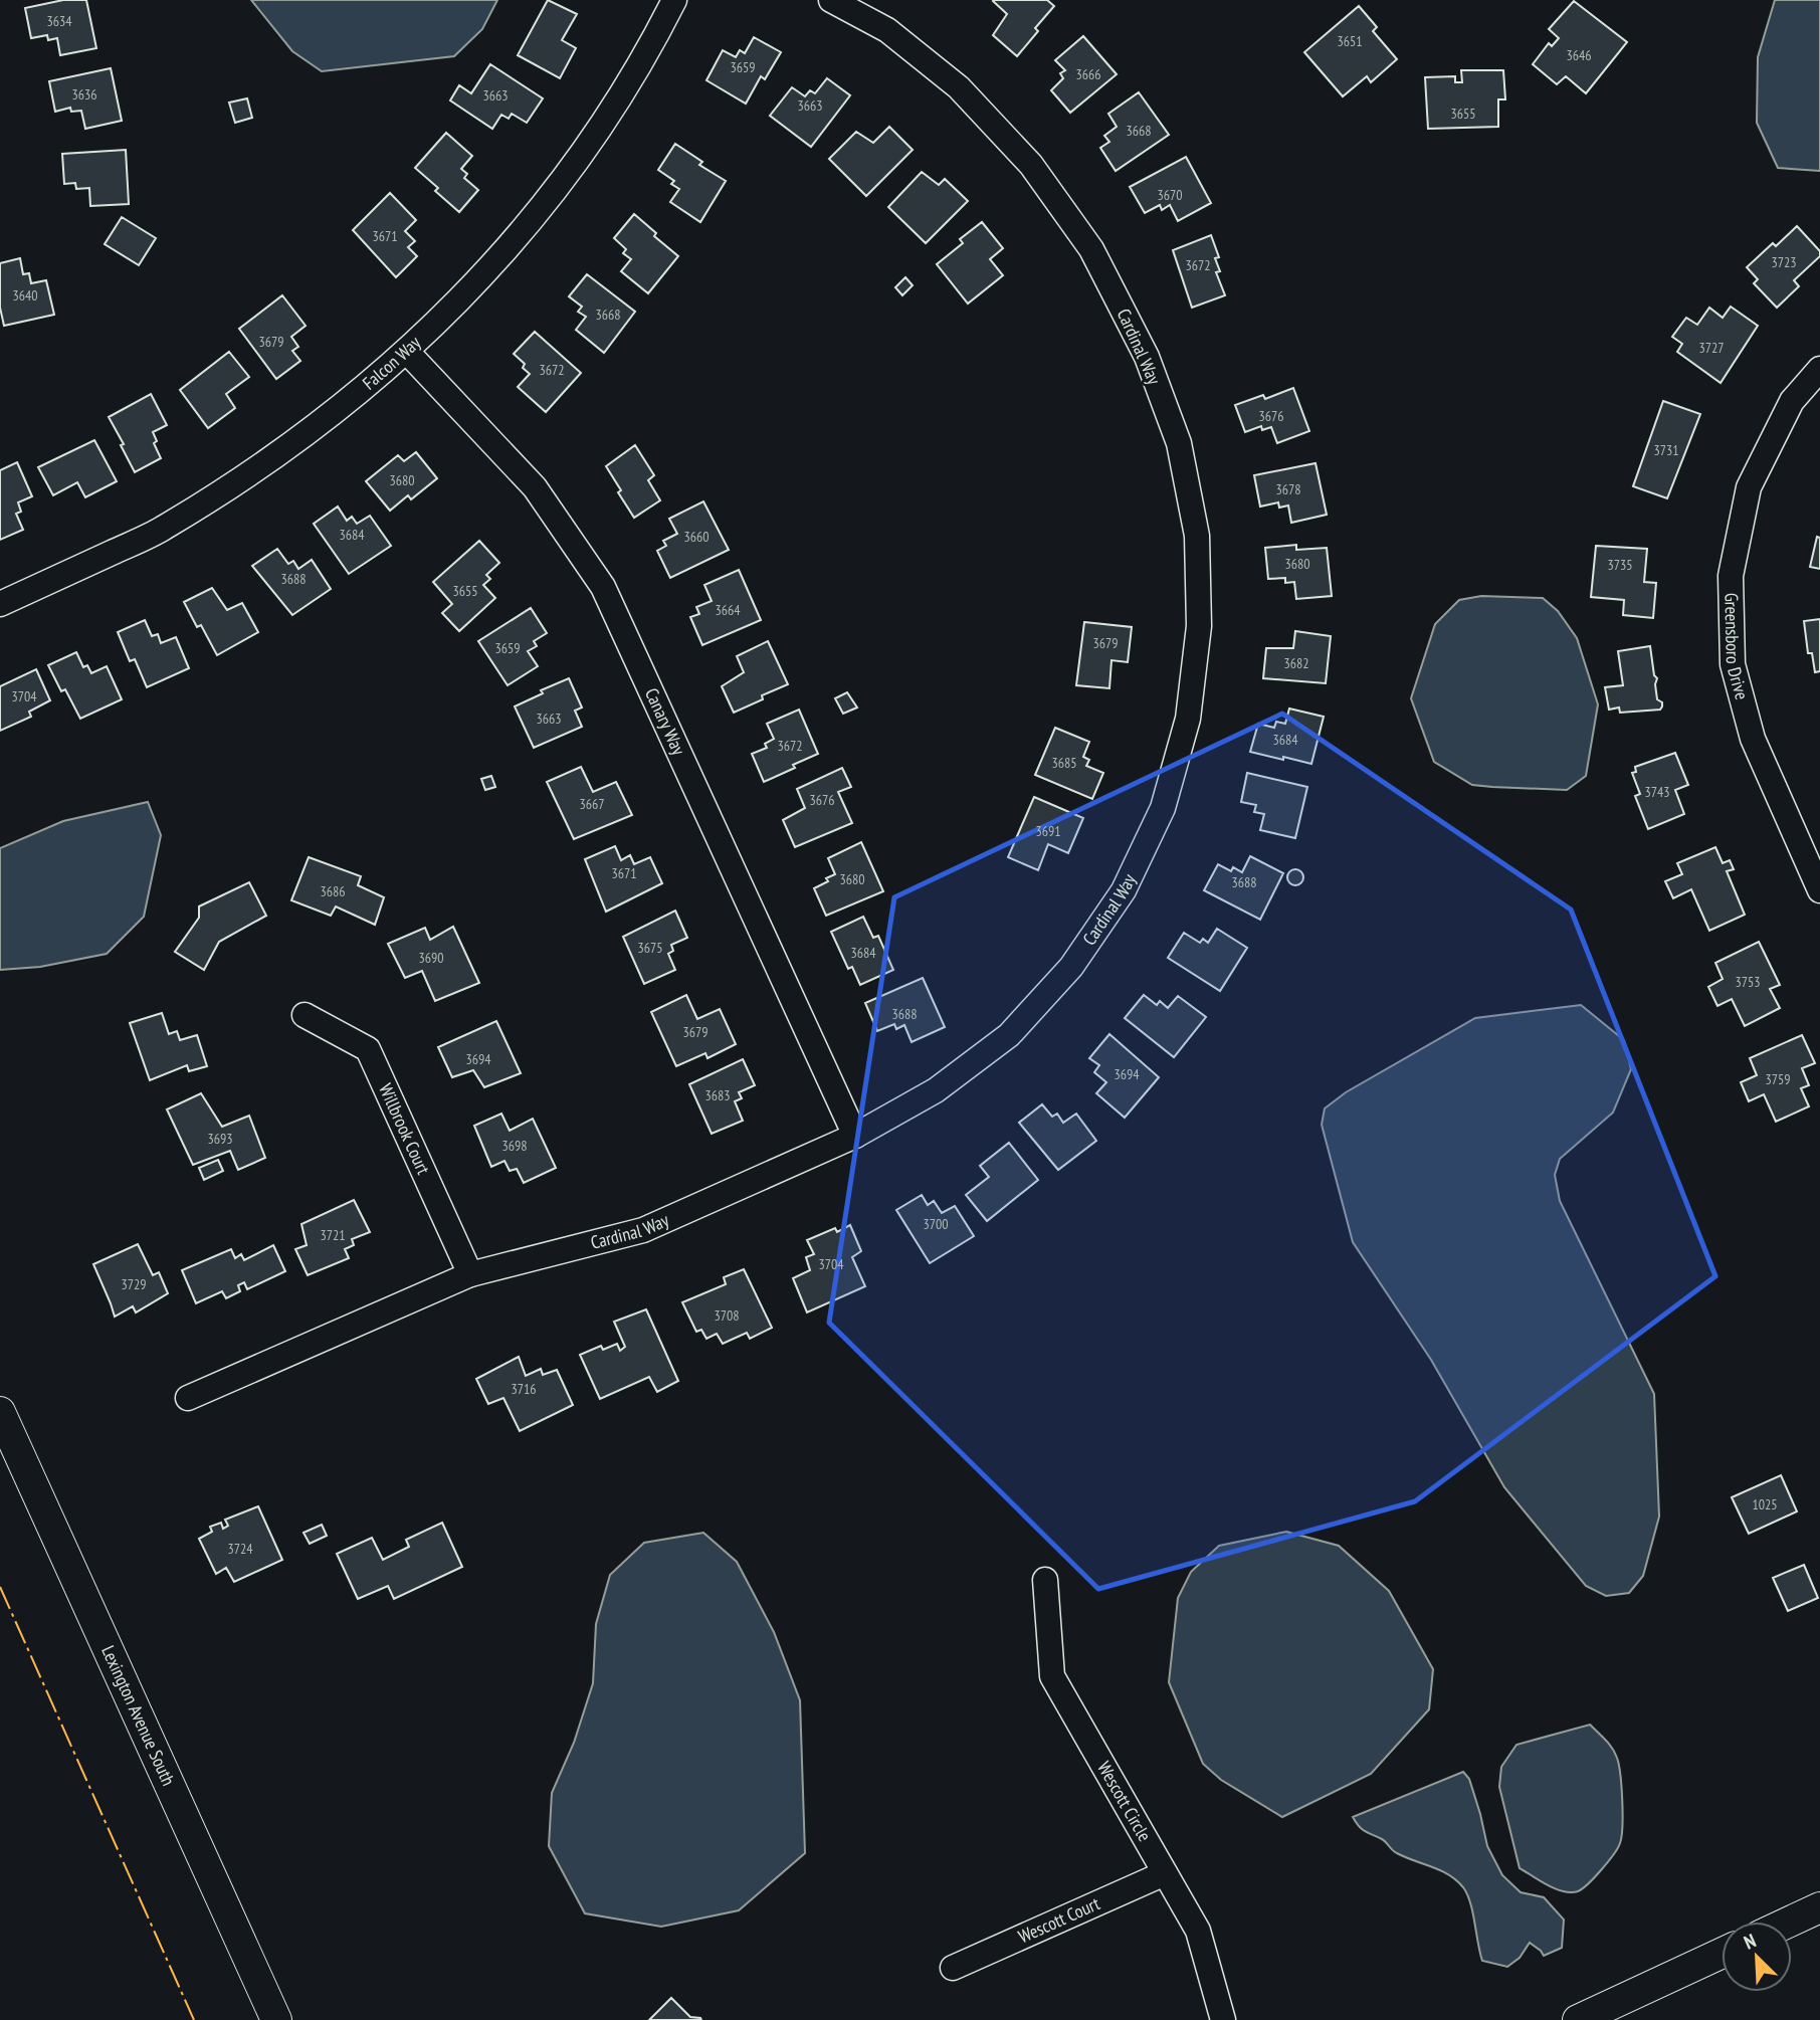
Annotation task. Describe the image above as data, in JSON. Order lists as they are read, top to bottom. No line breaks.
{"streets":{"street":["Cardinal Way","Falcon Way","Greensboro Drive","Canary Way","Willbrook Court","Lexington Avenue South","Wescott Circle","Wescott Court"]},"crossings":[["Cardinal Way","Canary Way"],["Cardinal Way","Willbrook Court"],["Falcon Way","Canary Way"],["Wescott Circle","Wescott Court"]],"house_numbers":["3634","3651","3646","3659","3666","3636","3663","3663","3655","3668","3670","3671","3723","3672","3640","3668","3679","3727","3672","3676","3731","3680","3678","3684","3660","3680","3735","3688","3655","3664","3679","3659","3682","3704","3663","3684","3672","3685","3743","3676","3667","3691","3671","3680","3688","3686","3675","3684","3690","3753","3688","3679","3694","3694","3759","3683","3693","3698","3700","3721","3704","3729","3708","3716","1025","3724"],"north":"top left"}
